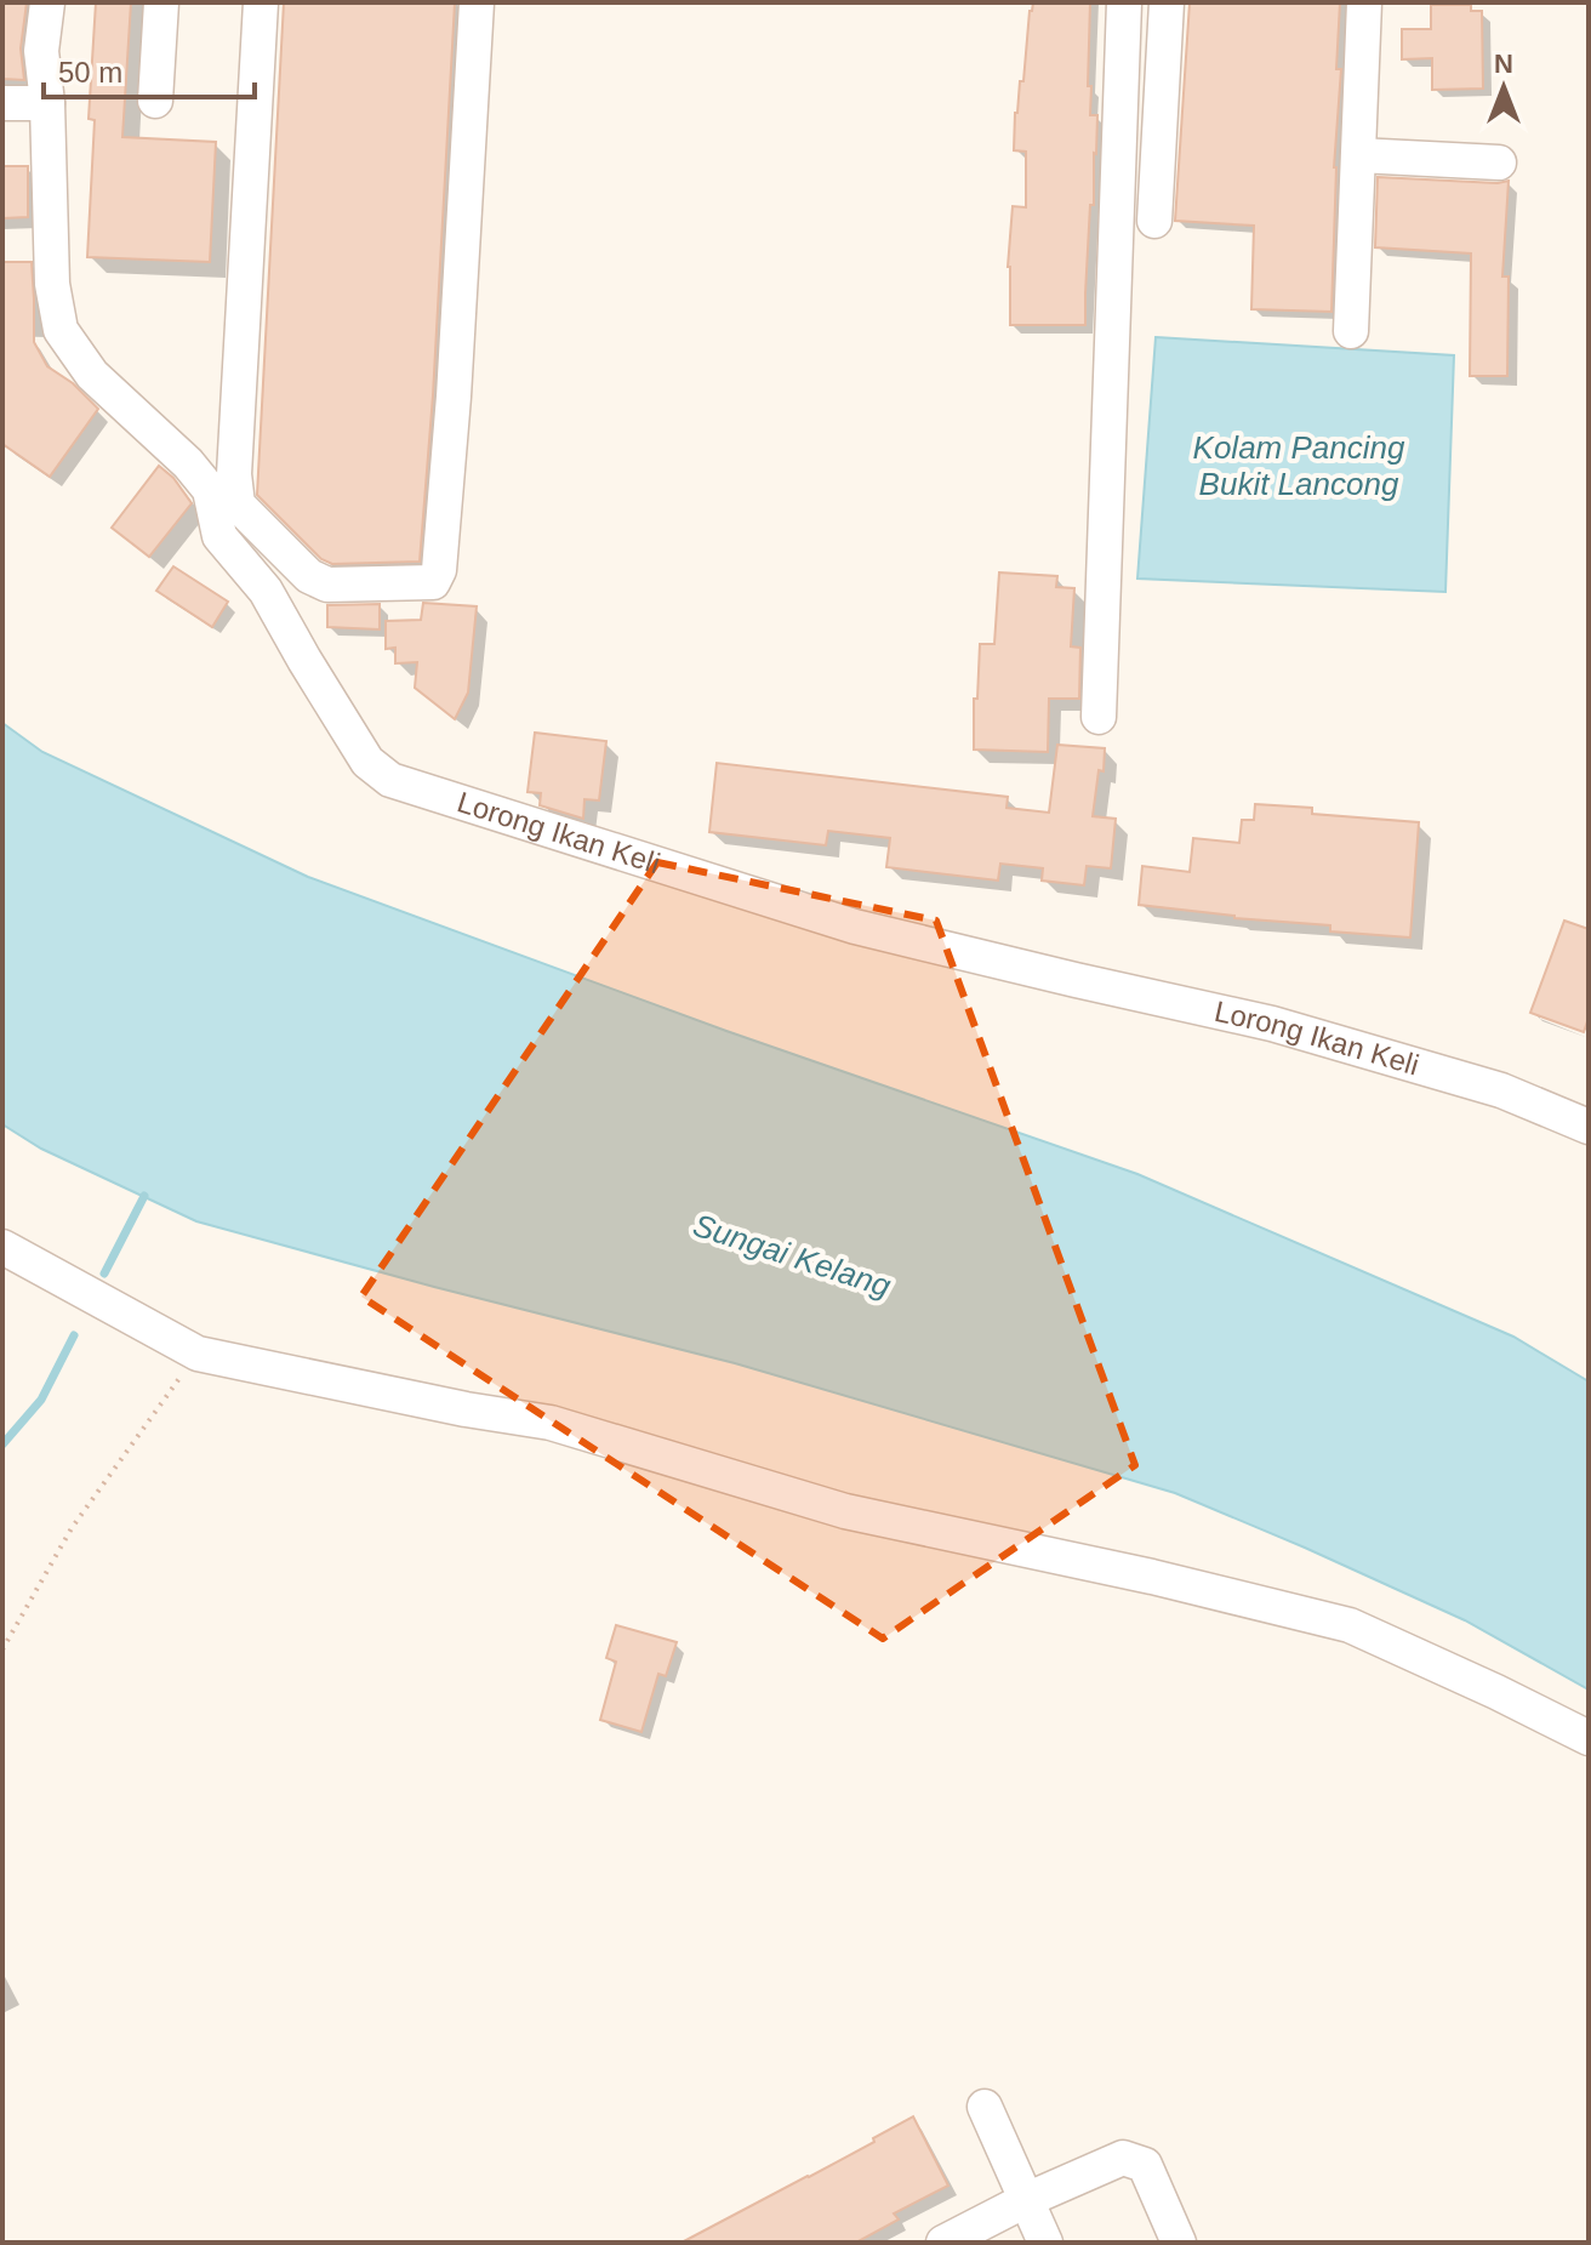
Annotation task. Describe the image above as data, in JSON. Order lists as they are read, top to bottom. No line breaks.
{"streets":{"street":["Lorong Ikan Keli"]},"water":["Kolam Pancing Bukit Lancong","Sungai Kelang"],"scale_bar":"50 m","north":"top"}
